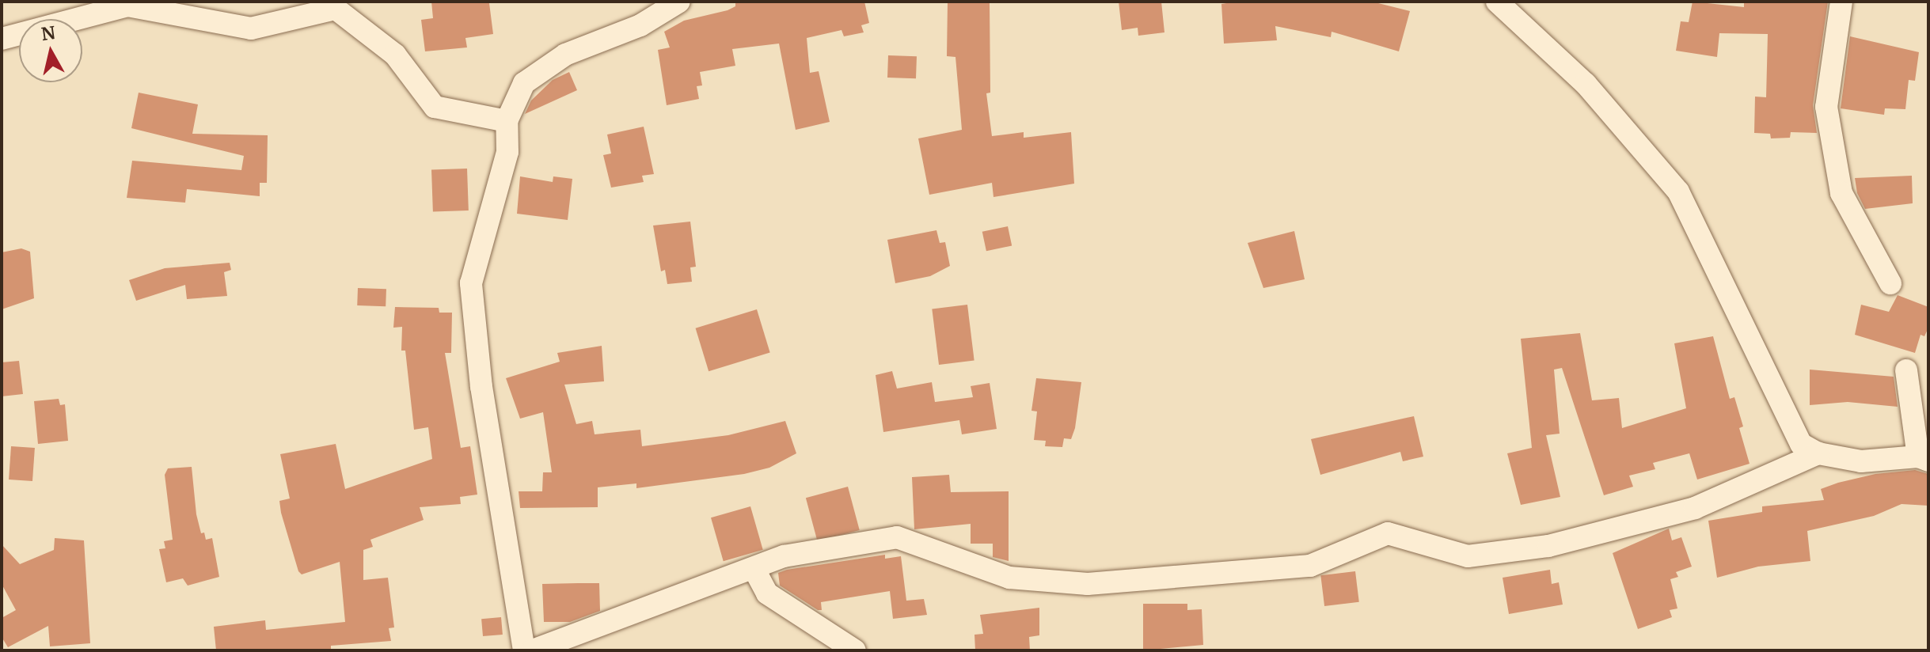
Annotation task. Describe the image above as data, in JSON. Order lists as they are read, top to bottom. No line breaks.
{"north":"top"}
